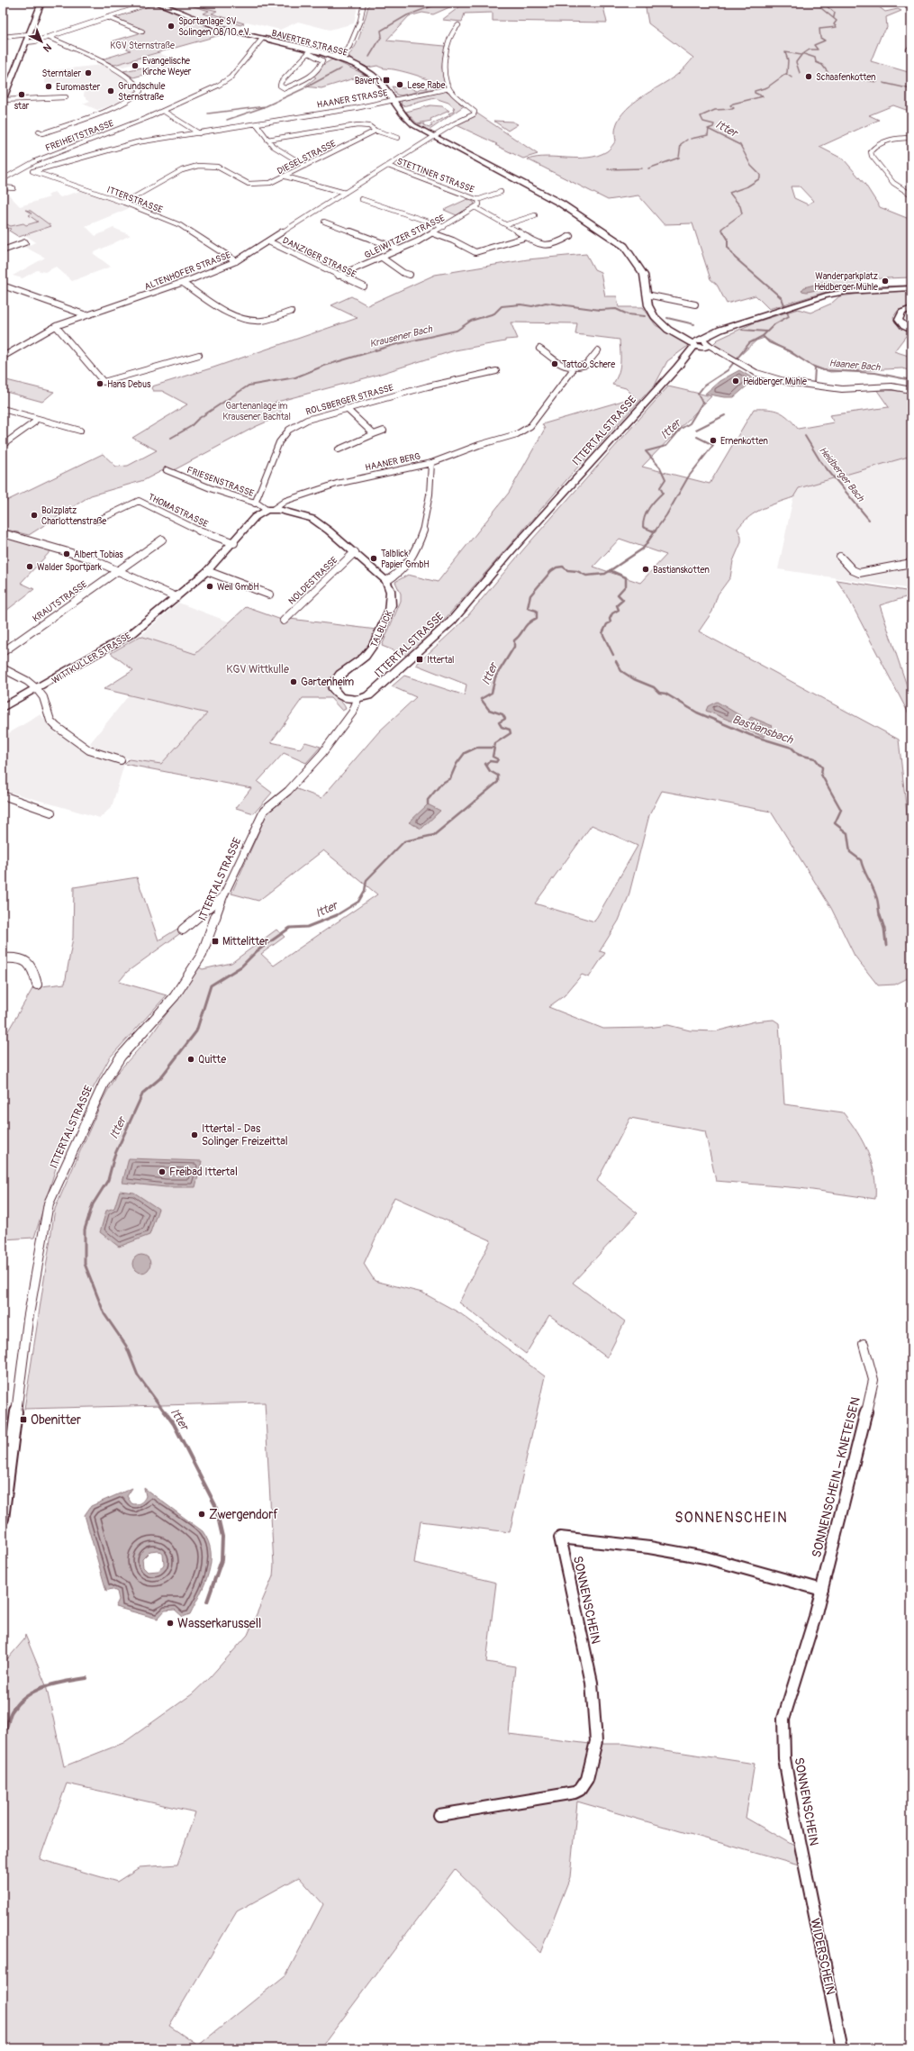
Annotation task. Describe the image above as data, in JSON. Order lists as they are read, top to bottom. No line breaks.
{"streets":{"main road":["BAVERTER STRASSE","HAANER STRASSE","ITTERTALSTRASSE","TALBLICK","WITTKULLER STRASSE"],"street":["FREIHEITSTRASSE","DIESELSTRASSE","STETTINER STRASSE","ITTERSTRASSE","GLEIWITZER STRASSE","DANZIGER STRASSE","ALTENHOFER STRASSE","ROLSBERGER STRASSE","HAANER BERG","FRIESENSTRASSE","THOMASTRASSE","NOLDESTRASSE","KRAUTSTRASSE","SONNENSCHEIN – KNETEISEN","SONNENSCHEIN","WIDERSCHEIN"]},"crossings":[["BAVERTER STRASSE","HAANER STRASSE"],["BAVERTER STRASSE","FREIHEITSTRASSE"],["HAANER STRASSE","ITTERSTRASSE"],["HAANER STRASSE","ALTENHOFER STRASSE"],["HAANER STRASSE","ITTERTALSTRASSE"],["FREIHEITSTRASSE","ITTERSTRASSE"],["DIESELSTRASSE","ITTERSTRASSE"],["STETTINER STRASSE","GLEIWITZER STRASSE"],["STETTINER STRASSE","ALTENHOFER STRASSE"],["ITTERSTRASSE","ALTENHOFER STRASSE"],["GLEIWITZER STRASSE","DANZIGER STRASSE"],["DANZIGER STRASSE","ALTENHOFER STRASSE"],["ROLSBERGER STRASSE","FRIESENSTRASSE"],["ITTERTALSTRASSE","TALBLICK"],["HAANER BERG","FRIESENSTRASSE"],["HAANER BERG","TALBLICK"],["HAANER BERG","WITTKULLER STRASSE"],["FRIESENSTRASSE","TALBLICK"],["FRIESENSTRASSE","WITTKULLER STRASSE"],["THOMASTRASSE","WITTKULLER STRASSE"],["NOLDESTRASSE","TALBLICK"],["TALBLICK","WITTKULLER STRASSE"],["SONNENSCHEIN – KNETEISEN","SONNENSCHEIN"],["SONNENSCHEIN","WIDERSCHEIN"]],"districts":["SONNENSCHEIN"],"water":["Itter","Krausener Bach","Haaner Bach","Heidberger Bach","Bastiansbach"],"parks":["KGV Sternstraße","Gartenanlage im Krausener Bachtal","KGV Wittkulle"],"places":{"other":["Sportanlage SV Solingen 08/10 e.V.","Evangelische Kirche Weyer","Sterntaler","Schaafenkotten","Lese Rabe","Euromaster","Grundschule Sternstraße","star","Wanderparkplatz Heidberger Mühle","Tattoo Schere","Heidberger Mühle","Hans Debus","Ernenkotten","Bolzplatz Charlottenstraße","Albert Tobias","Talblick Papier GmbH","Walder Sportpark","Bastianskotten","Weil GmbH","Gartenheim","Quitte","Ittertal - Das Solinger Freizeittal","Freibad Ittertal","Zwergendorf","Wasserkarussell"],"transit":["Bavert","Ittertal","Mittelitter","Obenitter"]},"north":"bottom right"}
